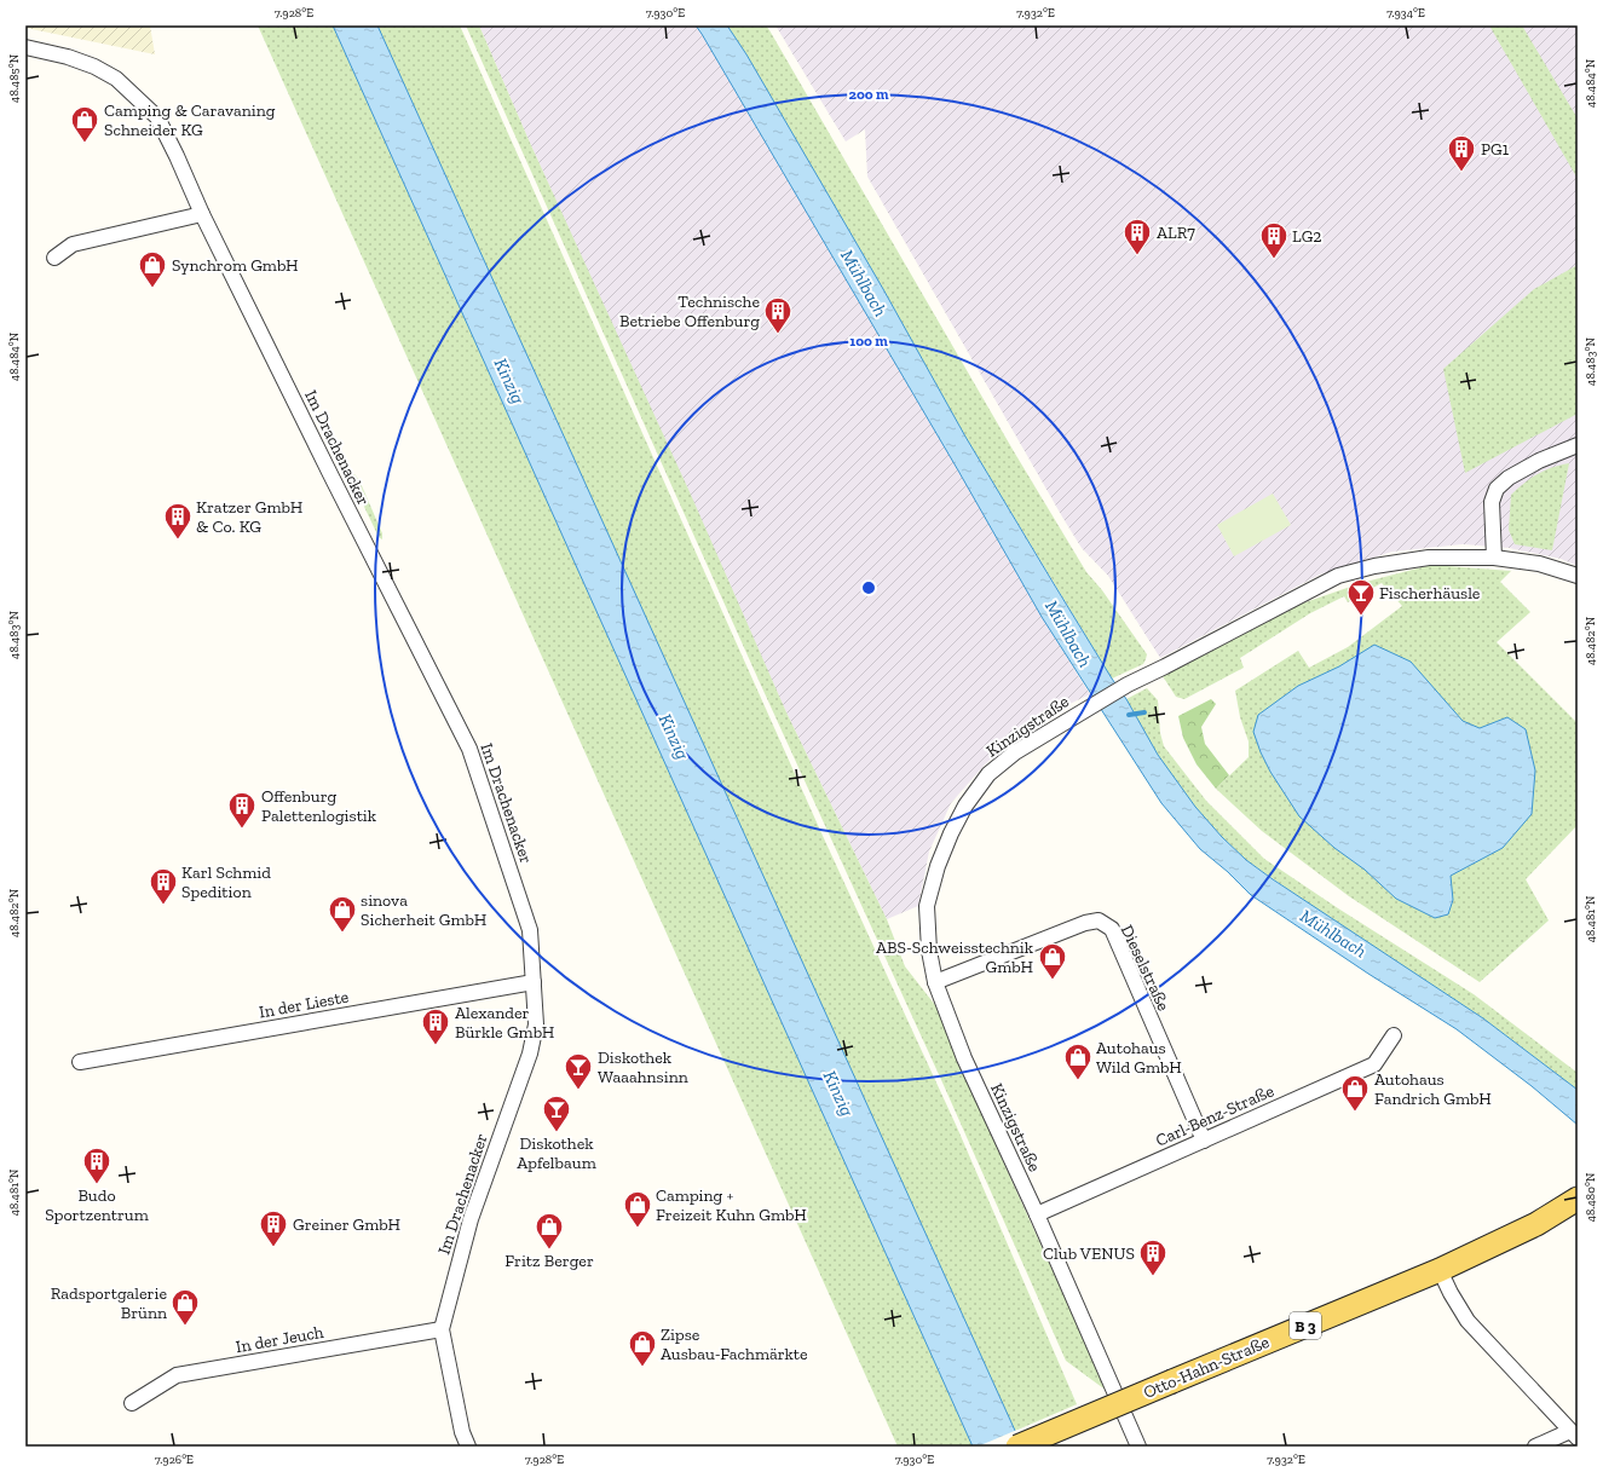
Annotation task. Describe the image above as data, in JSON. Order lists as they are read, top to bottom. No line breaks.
{"streets":{"main road":["B 3","Otto-Hahn-Straße"],"street":["Im Drachenacker","Kinzigstraße","Dieselstraße","In der Lieste","Carl-Benz-Straße","In der Jeuch"]},"crossings":[["Im Drachenacker","In der Lieste"],["Im Drachenacker","In der Jeuch"],["Kinzigstraße","Dieselstraße"],["Kinzigstraße","Carl-Benz-Straße"],["Dieselstraße","Carl-Benz-Straße"]],"water":["Mühlbach","Kinzig"],"places":{"shop":["Camping & Caravaning Schneider KG","Synchrom GmbH","sinova Sicherheit GmbH","ABS-Schweisstechnik GmbH","Autohaus Wild GmbH","Autohaus Fandrich GmbH","Camping + Freizeit Kuhn GmbH","Fritz Berger","Radsportgalerie Brünn","Zipse Ausbau-Fachmärkte"],"building":["PG1","ALR7","LG2","Technische Betriebe Offenburg","Kratzer GmbH & Co. KG","Offenburg Palettenlogistik","Karl Schmid Spedition","Alexander Bürkle GmbH","Budo Sportzentrum","Greiner GmbH","Club VENUS"],"bar":["Fischerhäusle","Diskothek Waaahnsinn","Diskothek Apfelbaum"]},"coordinates":["7.928°E","7.930°E","7.932°E","7.934°E","48.485°N","48.484°N","48.483°N","48.482°N","48.481°N","48.480°N","7.926°E"],"rings":["200 m","100 m"]}
